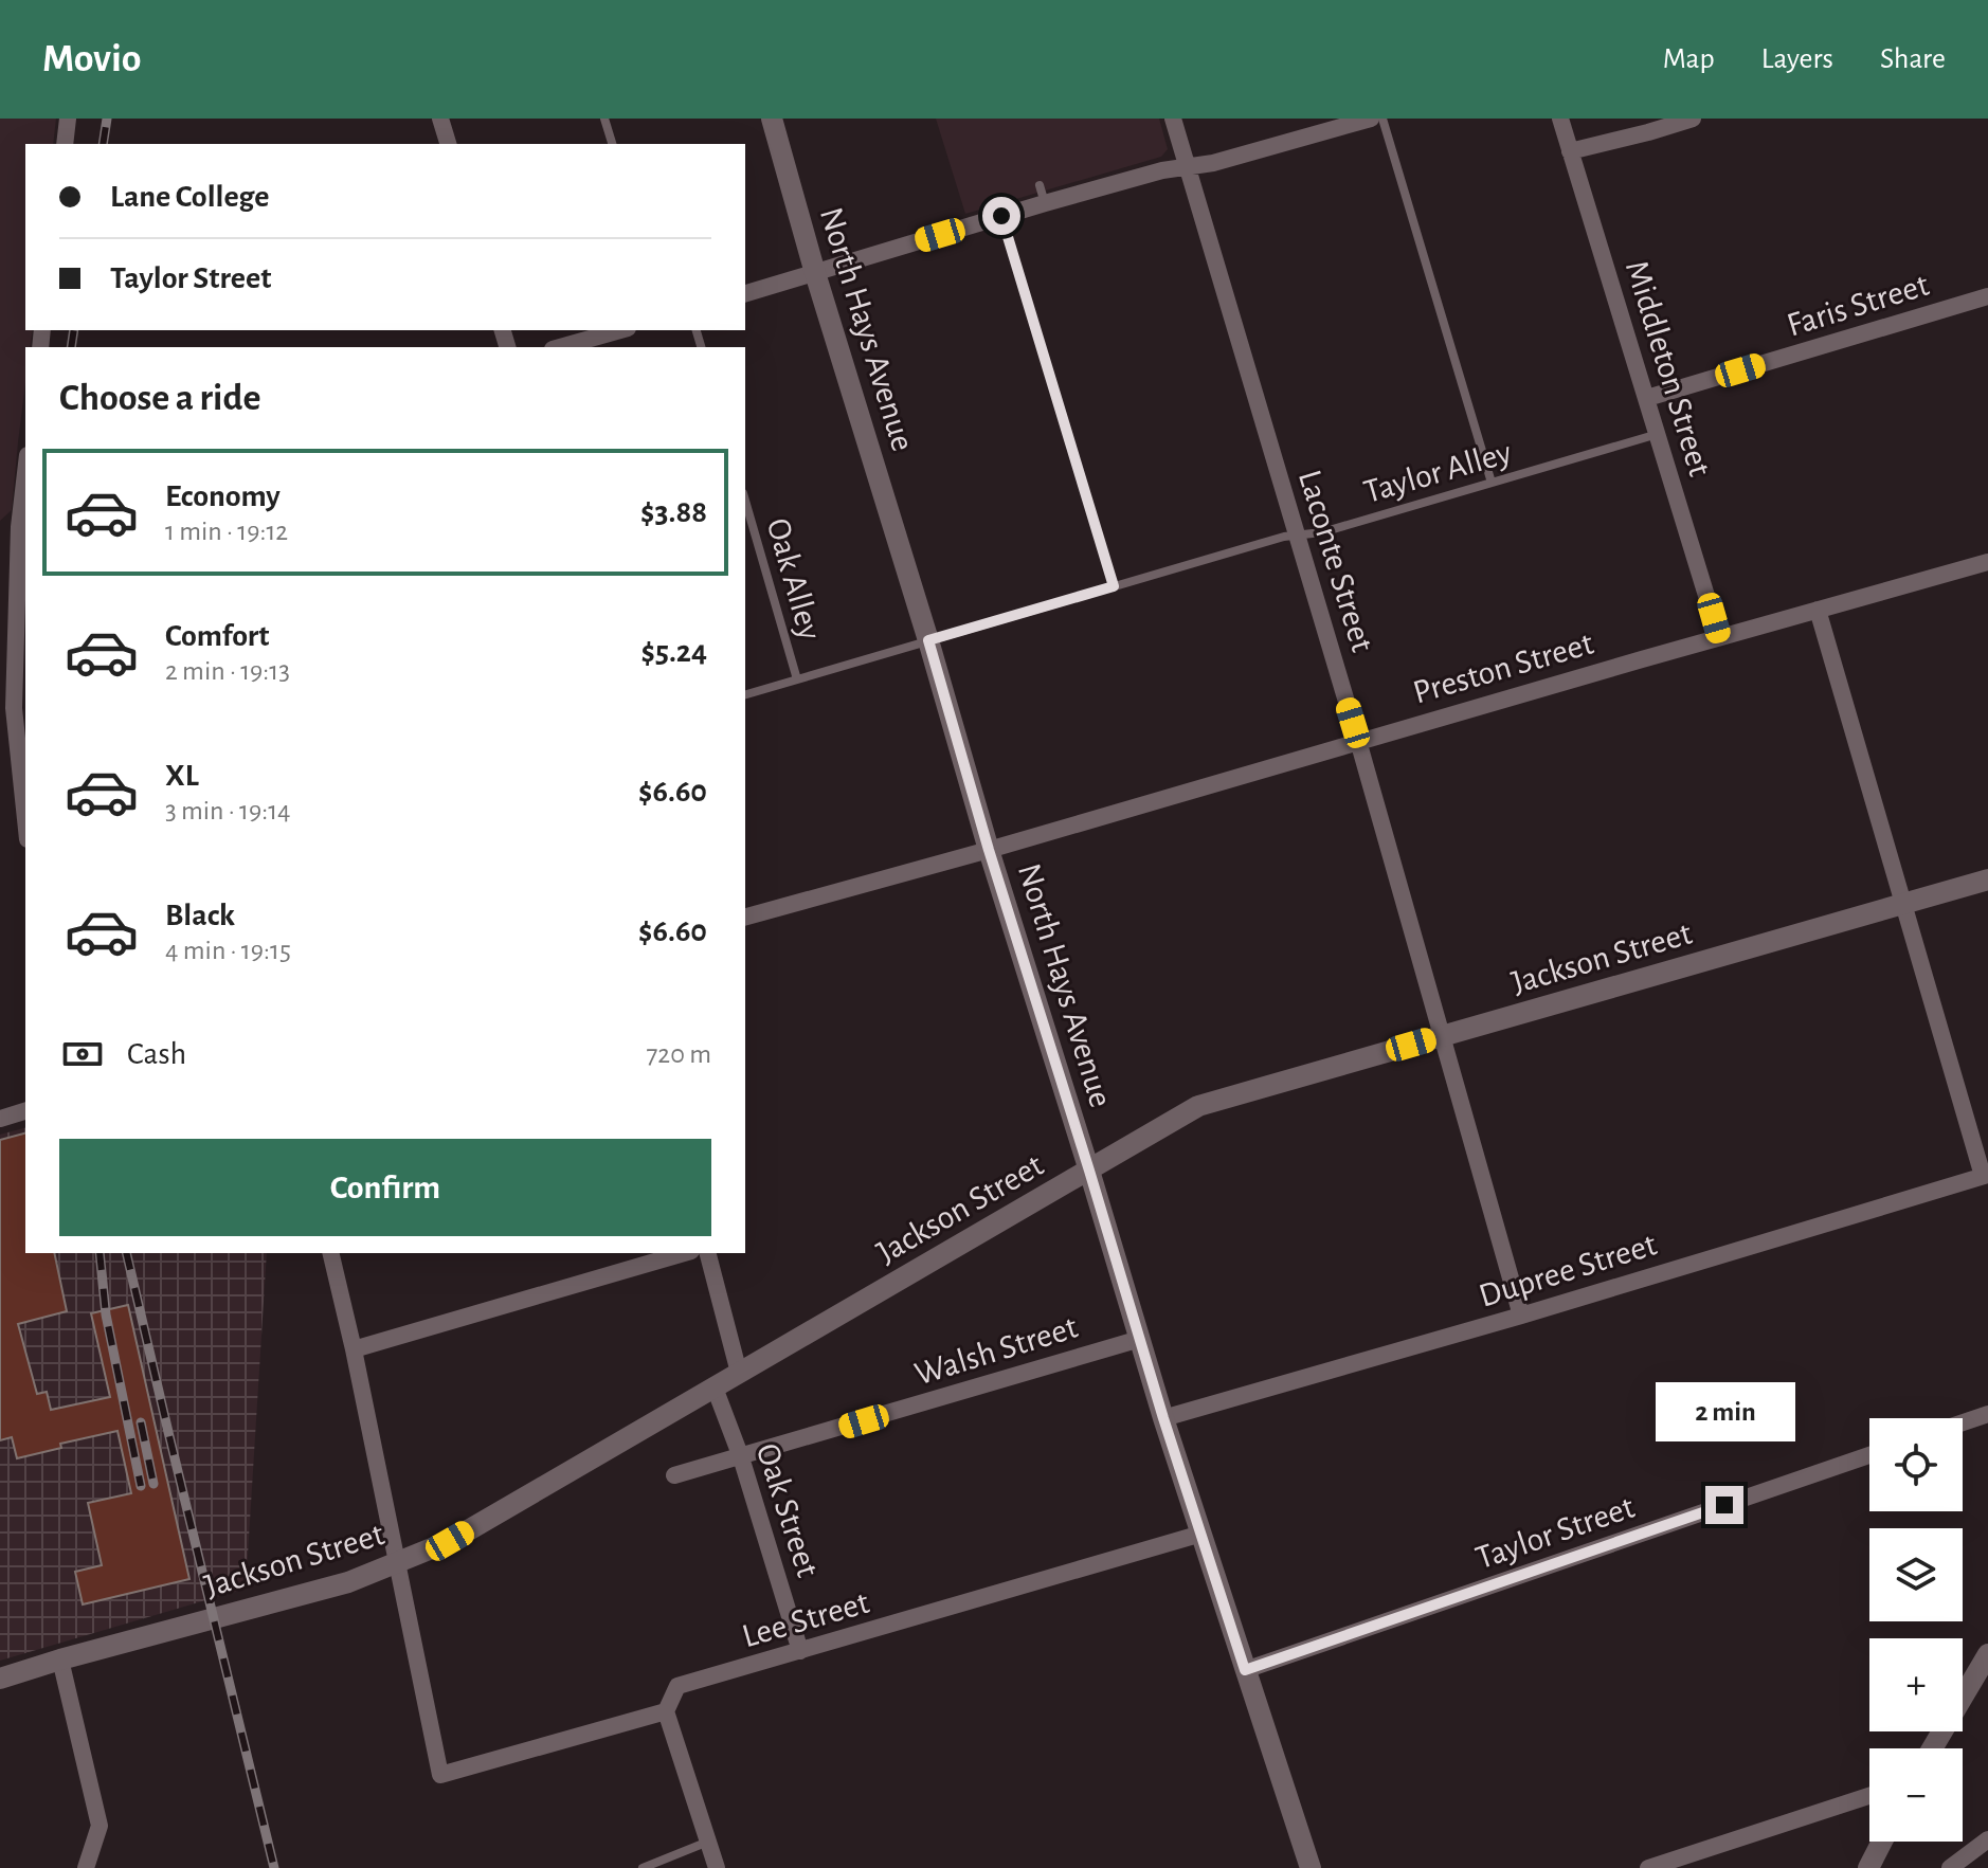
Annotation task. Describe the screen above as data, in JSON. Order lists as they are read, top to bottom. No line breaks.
{"streets":{"street":["Faris Street","North Hays Avenue","Middleton Street","Laconte Street","Preston Street","Jackson Street","Dupree Street","Walsh Street","Oak Street","Taylor Street","Lee Street"],"lane":["Taylor Alley","Oak Alley"]},"crossings":[["Faris Street","Middleton Street"],["North Hays Avenue","Taylor Alley"],["North Hays Avenue","Preston Street"],["North Hays Avenue","Jackson Street"],["North Hays Avenue","Dupree Street"],["North Hays Avenue","Walsh Street"],["North Hays Avenue","Taylor Street"],["North Hays Avenue","Lee Street"],["Middleton Street","Taylor Alley"],["Middleton Street","Preston Street"],["Taylor Alley","Laconte Street"],["Taylor Alley","Oak Alley"],["Laconte Street","Preston Street"],["Laconte Street","Jackson Street"],["Laconte Street","Dupree Street"],["Jackson Street","Oak Street"],["Walsh Street","Oak Street"],["Oak Street","Lee Street"]],"page":{"header":"Movio","nav":["Map","Layers","Share"],"banner":["Lane College","Taylor Street"],"heading":"Choose a ride","list":[{"name":"Economy","note":"1 min · 19:12","value":"$3.88"},{"name":"Comfort","note":"2 min · 19:13","value":"$5.24"},{"name":"XL","note":"3 min · 19:14","value":"$6.60"},{"name":"Black","note":"4 min · 19:15","value":"$6.60"}],"pay":["Cash","720 m"],"buttons":"Confirm","bubble":"2 min","map_buttons":["+","−"]}}
